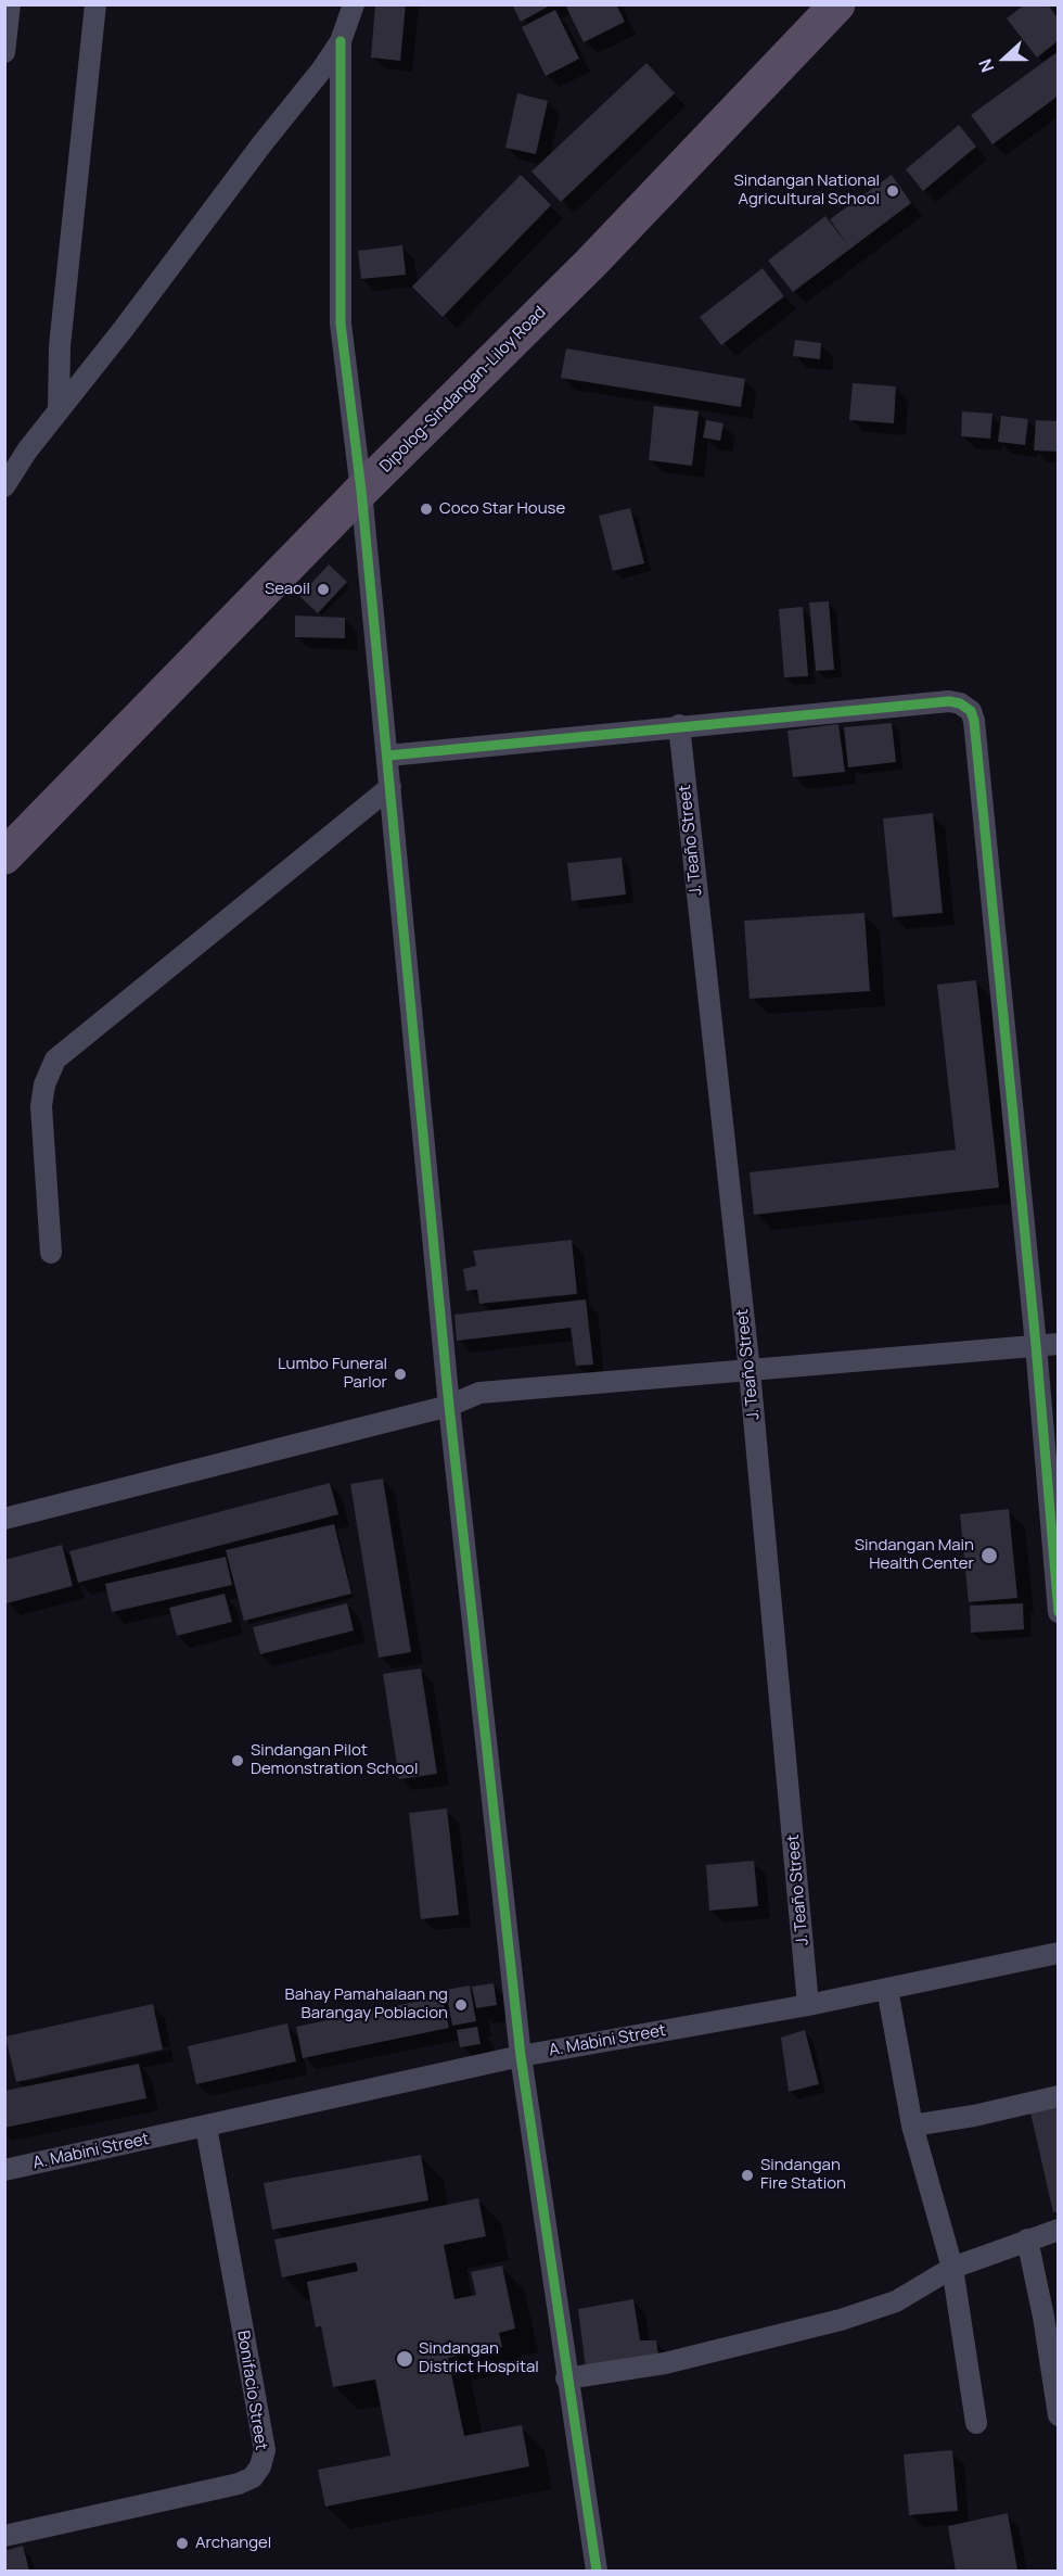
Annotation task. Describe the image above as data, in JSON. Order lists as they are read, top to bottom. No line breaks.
{"streets":{"highway":["Dipolog-Sindangan-Liloy Road"],"street":["J. Teaño Street","A. Mabini Street","Bonifacio Street"]},"crossings":[["J. Teaño Street","A. Mabini Street"],["A. Mabini Street","Bonifacio Street"]],"places":["Sindangan National Agricultural School","Coco Star House","Seaoil","Lumbo Funeral Parlor","Sindangan Main Health Center","Sindangan Pilot Demonstration School","Bahay Pamahalaan ng Barangay Poblacion","Sindangan Fire Station","Sindangan District Hospital","Archangel"],"north":"left"}
